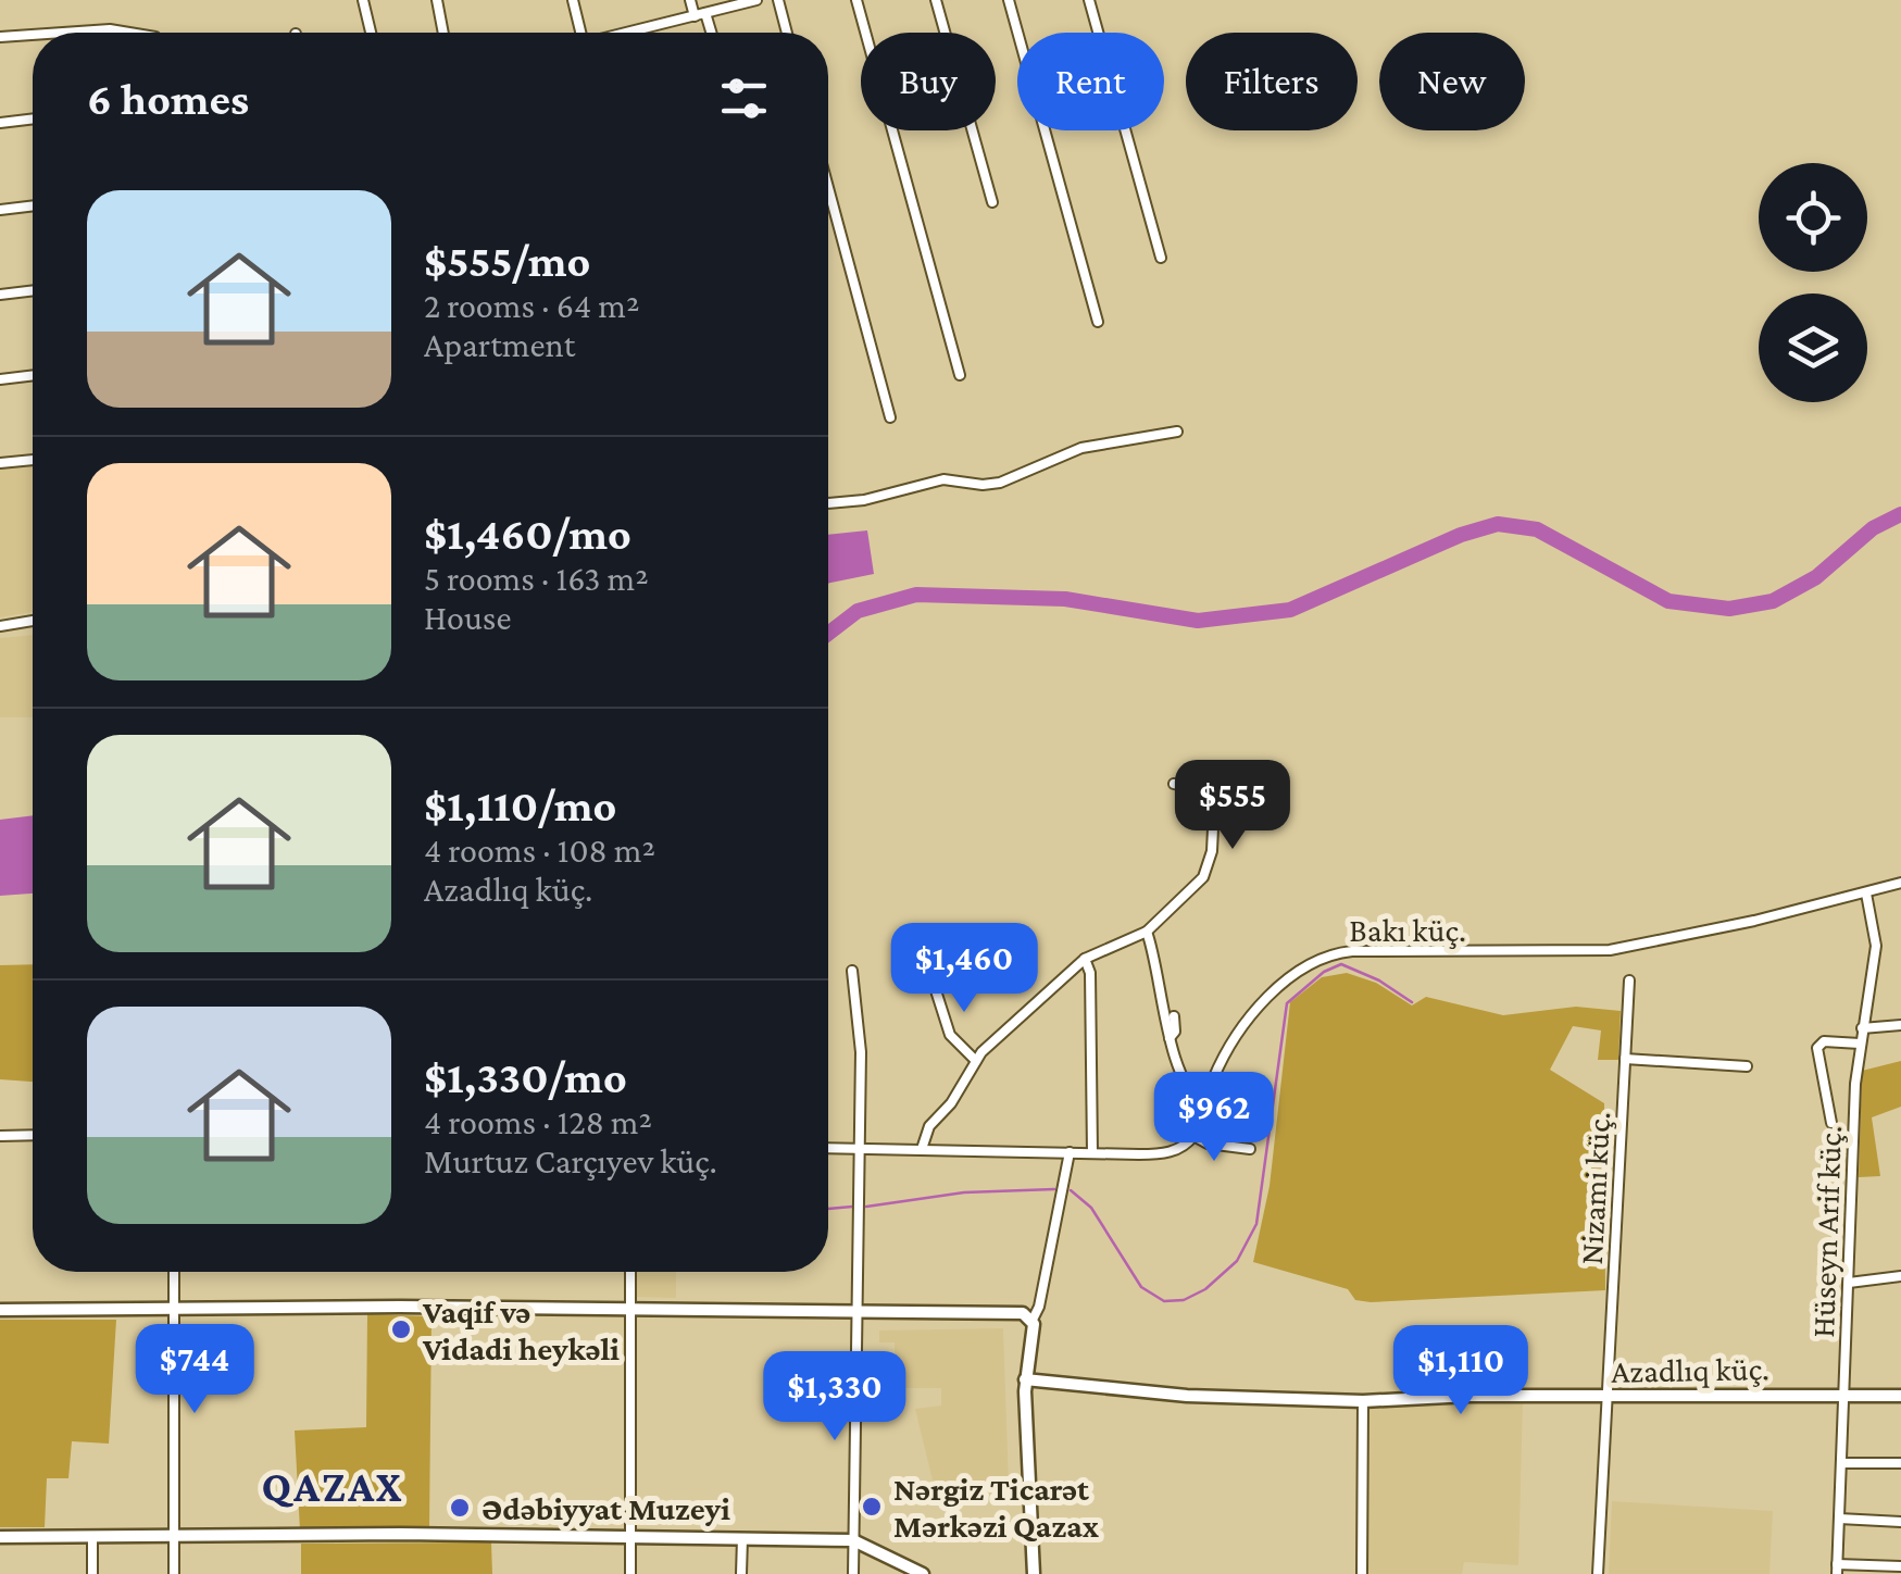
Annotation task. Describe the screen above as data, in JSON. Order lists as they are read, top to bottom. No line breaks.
{"streets":{"street":["Bakı küç.","Nizami küç.","Hüseyn Arif küç.","Azadlıq küç."]},"crossings":[["Bakı küç.","Hüseyn Arif küç."],["Nizami küç.","Azadlıq küç."],["Hüseyn Arif küç.","Azadlıq küç."]],"districts":["QAZAX"],"places":["Vaqif və Vidadi heykəli","Nərgiz Ticarət Mərkəzi Qazax","Ədəbiyyat Muzeyi"],"page":{"chip":["Buy","Rent","Filters","New"],"heading":"6 homes","list":[{"name":"$555/mo","note":"2 rooms · 64 m² · Apartment"},{"name":"$1,460/mo","note":"5 rooms · 163 m² · House"},{"name":"$1,110/mo","note":"4 rooms · 108 m² · Azadlıq küç."},{"name":"$1,330/mo","note":"4 rooms · 128 m² · Murtuz Carçıyev küç."}],"price":["$555","$1,460","$962","$744","$1,110","$1,330"]}}
